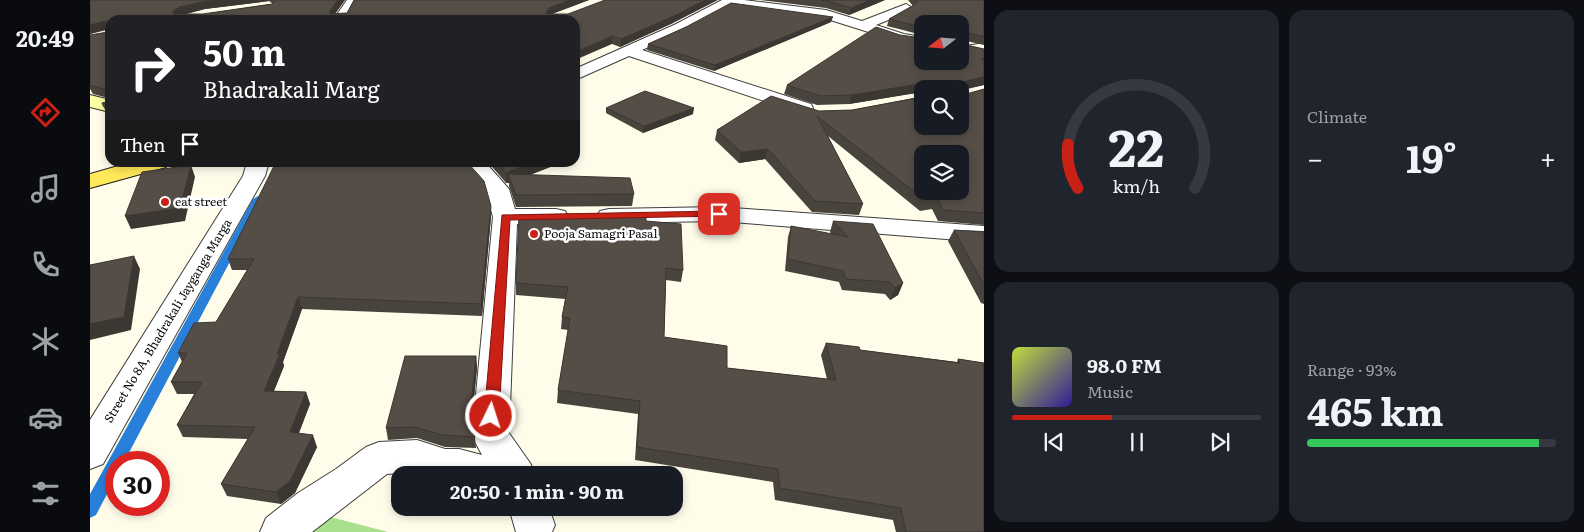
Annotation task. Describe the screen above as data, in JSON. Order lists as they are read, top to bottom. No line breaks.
{"streets":{"street":["Street No 8A, Bhadrakali Jayganga Marga"]},"places":["eat street","Pooja Samagri Pasal"],"north":"left","page":{"tabs":"20:49","tile":["Climate",["Range · 93%","465 km"]],"turn":["50 m","Bhadrakali Marg"],"then":"Then","heat":["−","19°","+"],"song":["98.0 FM","Music"],"limit":"30","trip":"20:50 · 1 min · 90 m","gauge":["22","km/h"]}}
